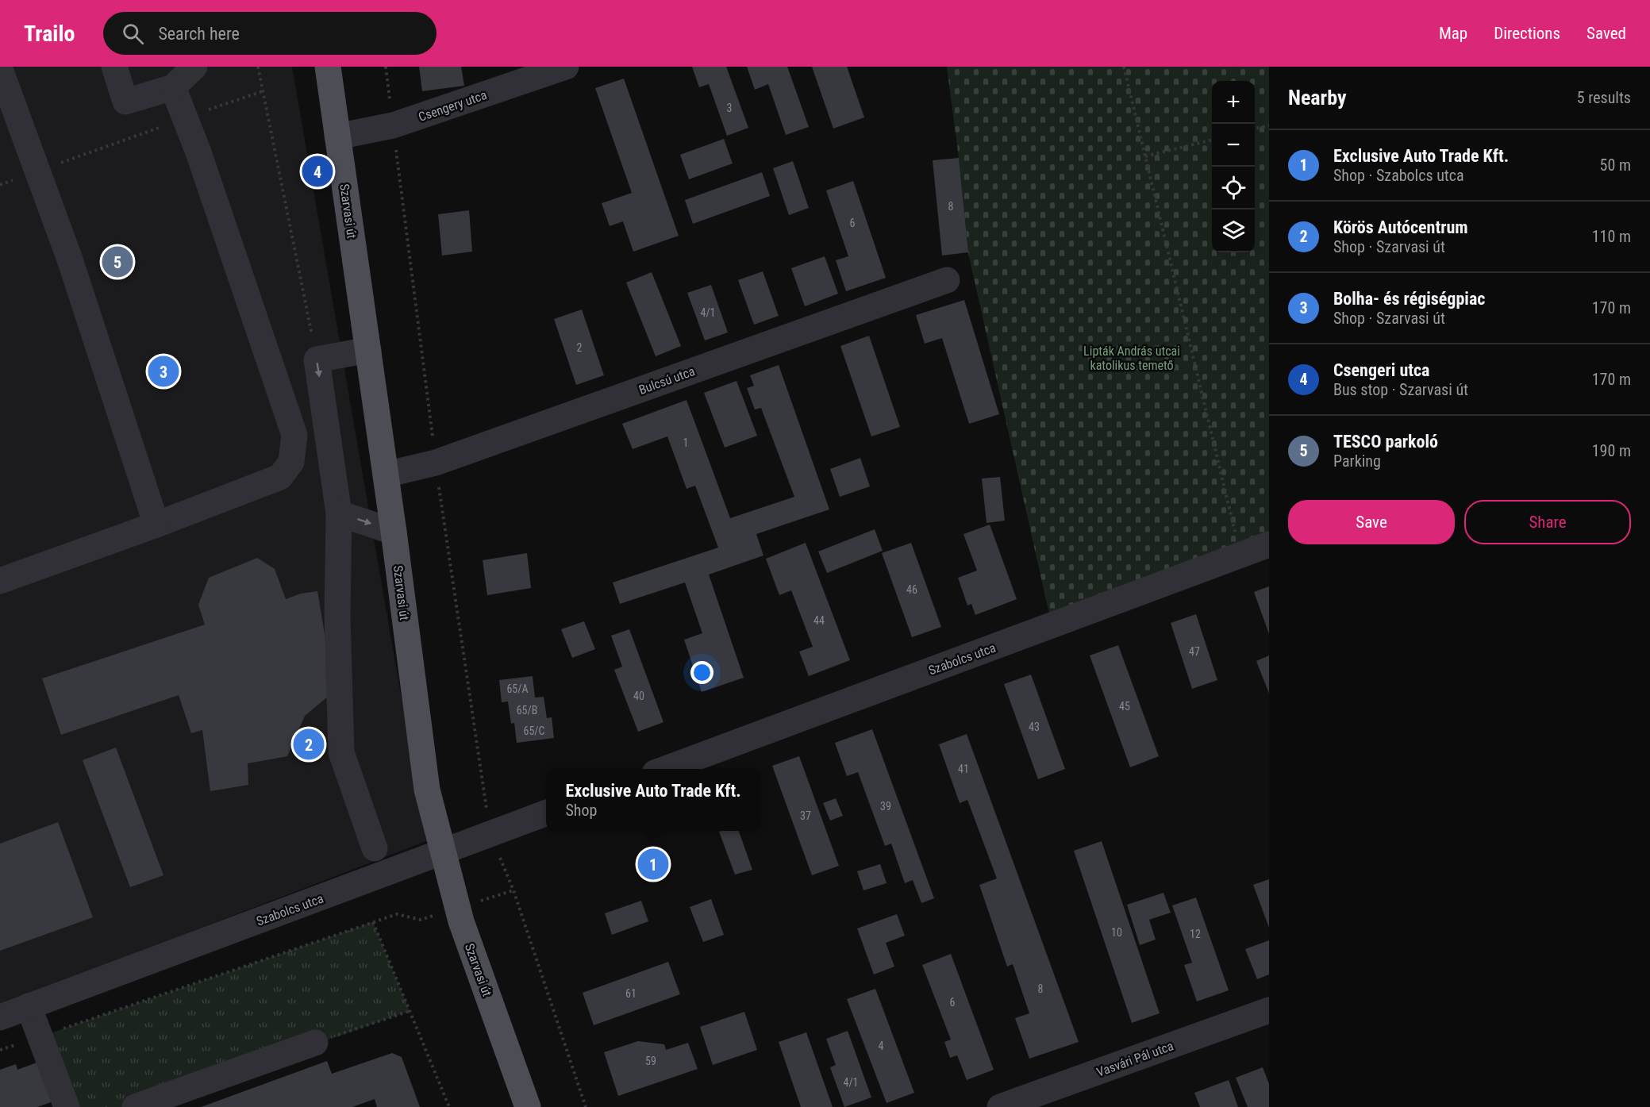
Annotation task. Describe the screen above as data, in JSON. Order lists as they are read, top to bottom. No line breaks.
{"streets":{"main road":["Szarvasi út"],"street":["Csengery utca","Bulcsú utca","Szabolcs utca","Vasvári Pál utca"]},"crossings":[["Csengery utca","Szarvasi út"],["Szarvasi út","Bulcsú utca"],["Szarvasi út","Szabolcs utca"]],"parks":["Lipták András utcai katolikus temető"],"house_numbers":["3","8","6","4/1","2","1","46","44","47","65/A","40","45","65/B","43","65/C","41","39","37","10","12","8","61","6","4","59","4/1"],"page":{"header":"Trailo","search":"Search here","nav":["Map","Directions","Saved"],"heading":["Nearby","5 results"],"map_buttons":["+","−"],"list":[{"mark":"1","name":"Exclusive Auto Trade Kft.","note":"Shop · Szabolcs utca","value":"50 m"},{"mark":"2","name":"Körös Autócentrum","note":"Shop · Szarvasi út","value":"110 m"},{"mark":"3","name":"Bolha- és régiségpiac","note":"Shop · Szarvasi út","value":"170 m"},{"mark":"4","name":"Csengeri utca","note":"Bus stop · Szarvasi út","value":"170 m"},{"mark":"5","name":"TESCO parkoló","note":"Parking","value":"190 m"}],"pins":["4","5","3","2","1"],"buttons":["Save","Share"],"popup":["Exclusive Auto Trade Kft.","Shop"]}}
